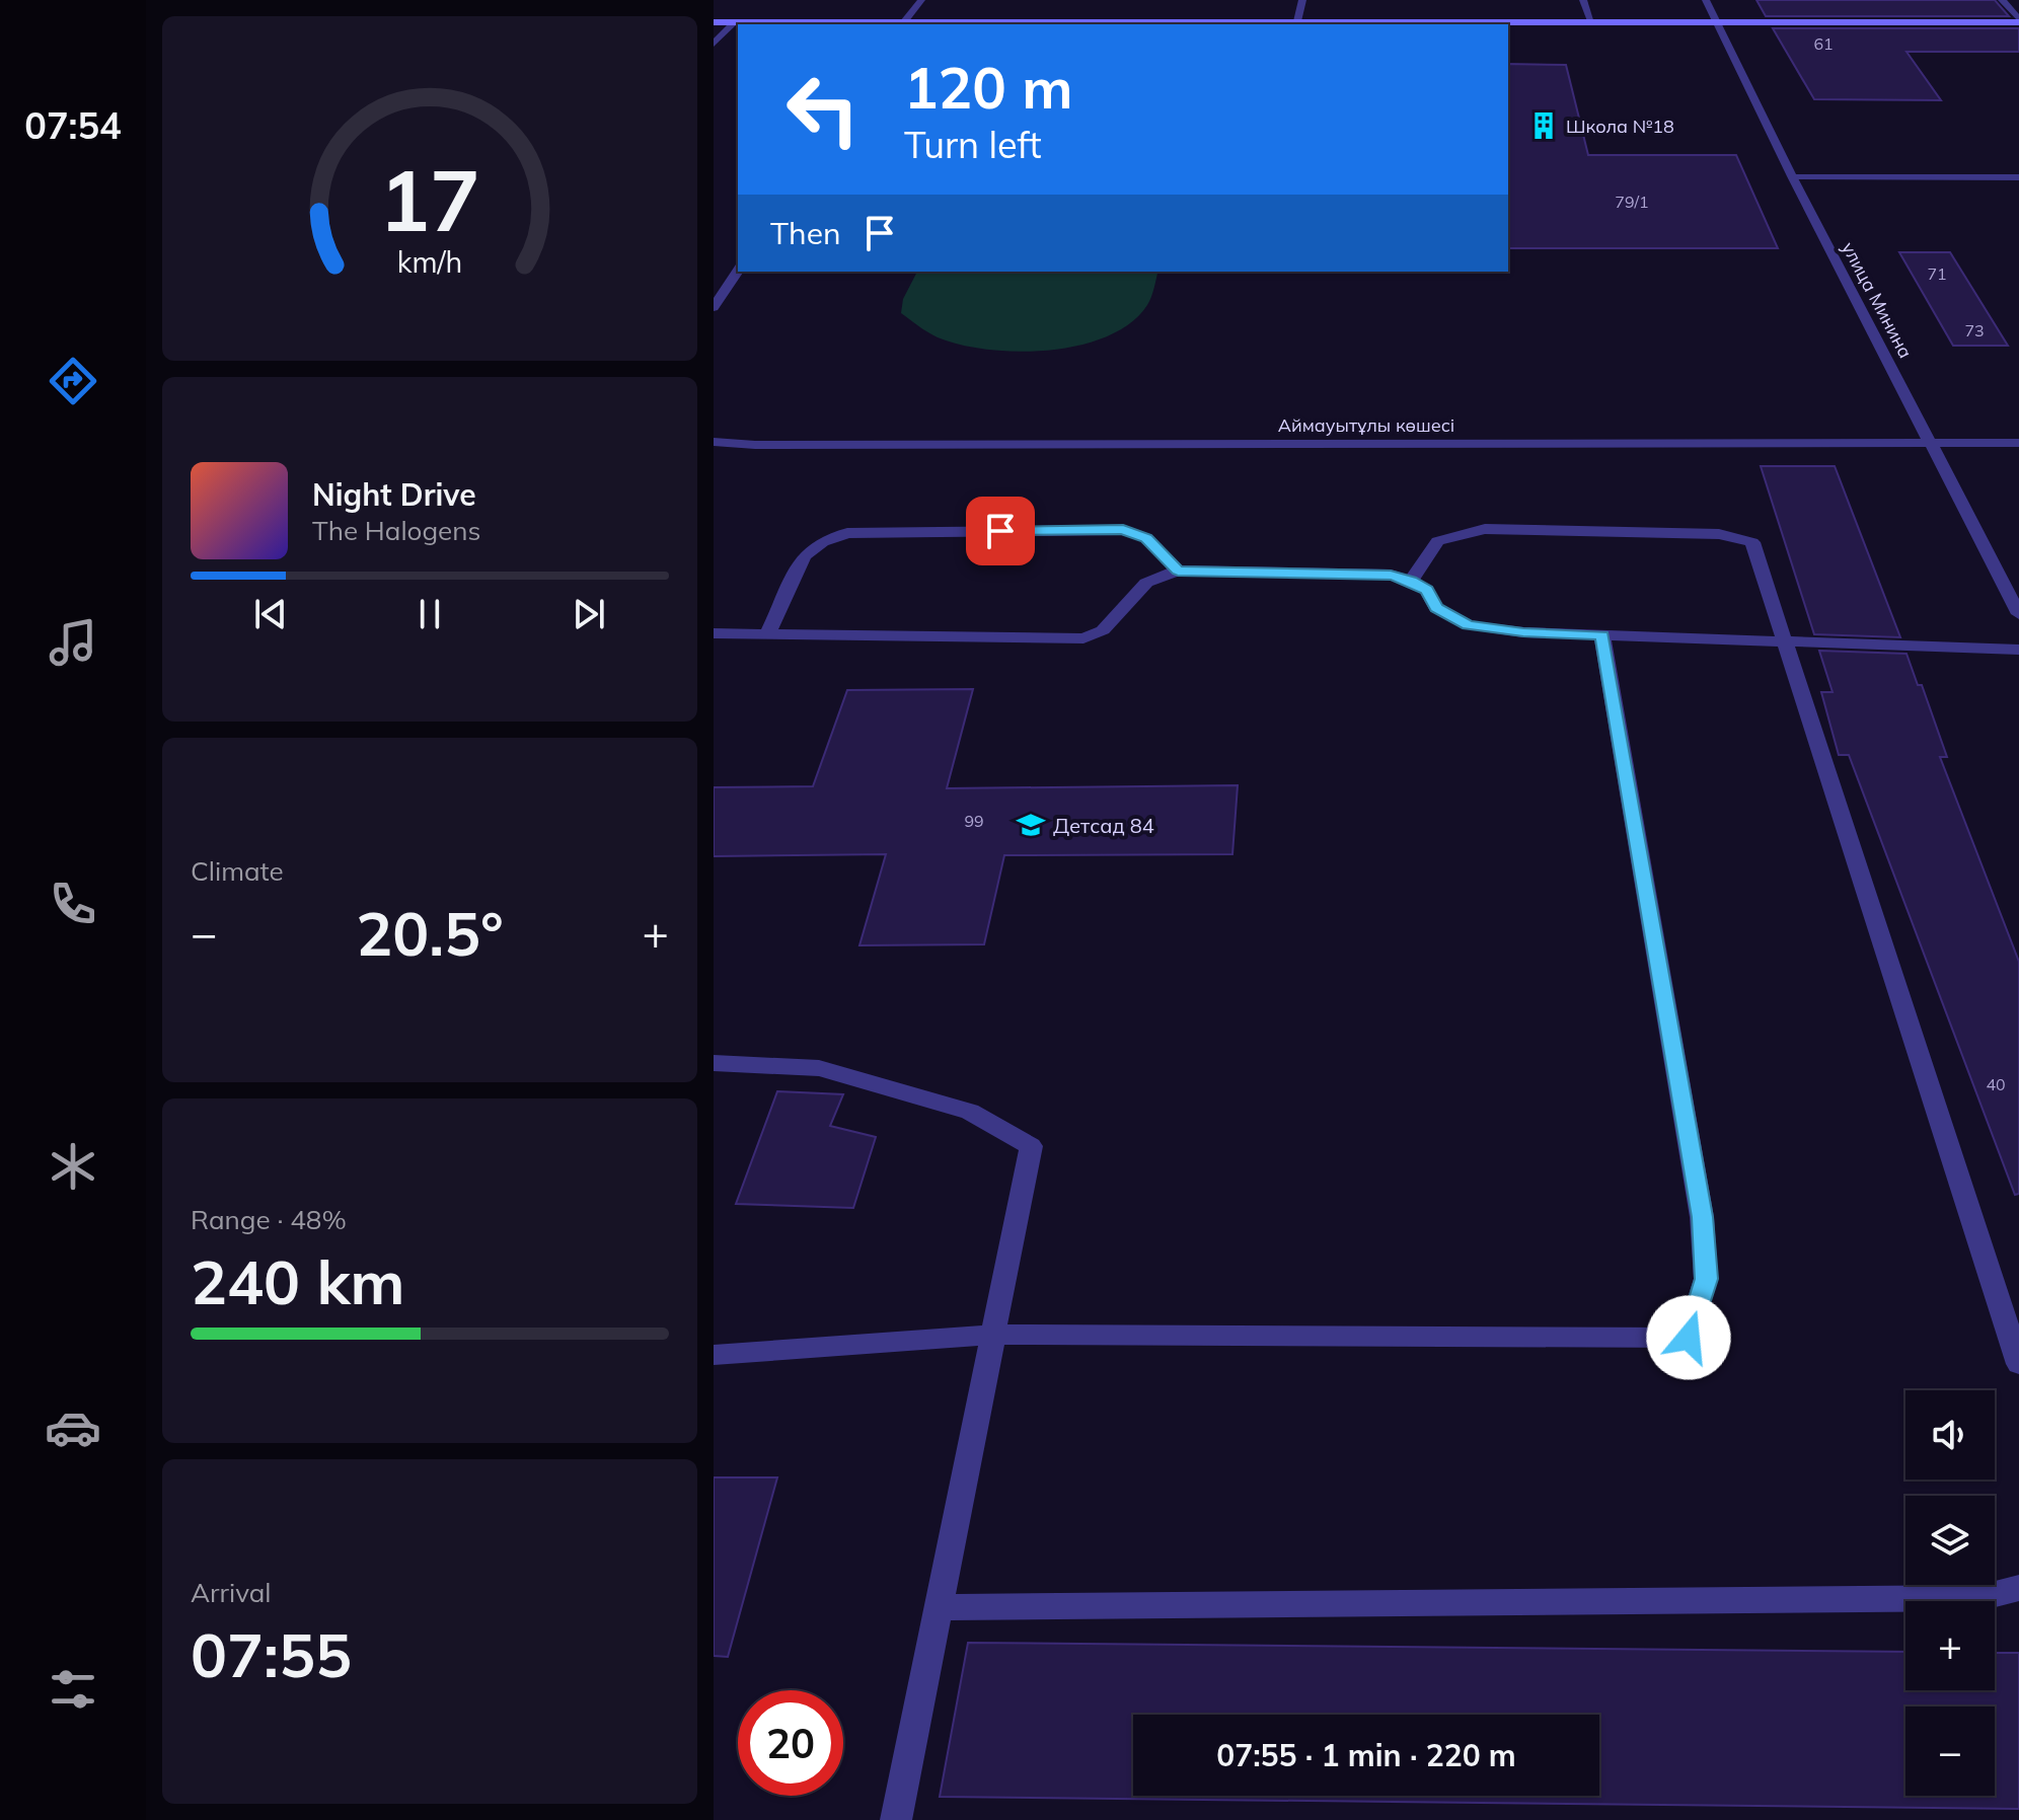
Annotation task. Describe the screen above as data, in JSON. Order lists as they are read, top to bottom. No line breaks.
{"streets":{"street":["улица Минина","Аймауытұлы көшесі"]},"crossings":[["улица Минина","Аймауытұлы көшесі"]],"places":{"building":["Школа №18"],"school or university":["Детсад 84"]},"house_numbers":["61","79/1","71","73","99","40"],"page":{"tabs":"07:54","turn":["120 m","Turn left"],"then":"Then","song":["Night Drive","The Halogens"],"tile":["Climate",["Range · 48%","240 km"],["Arrival","07:55"]],"heat":["−","20.5°","+"],"map_buttons":["+","−"],"limit":"20","trip":"07:55 · 1 min · 220 m","gauge":["17","km/h"]}}
